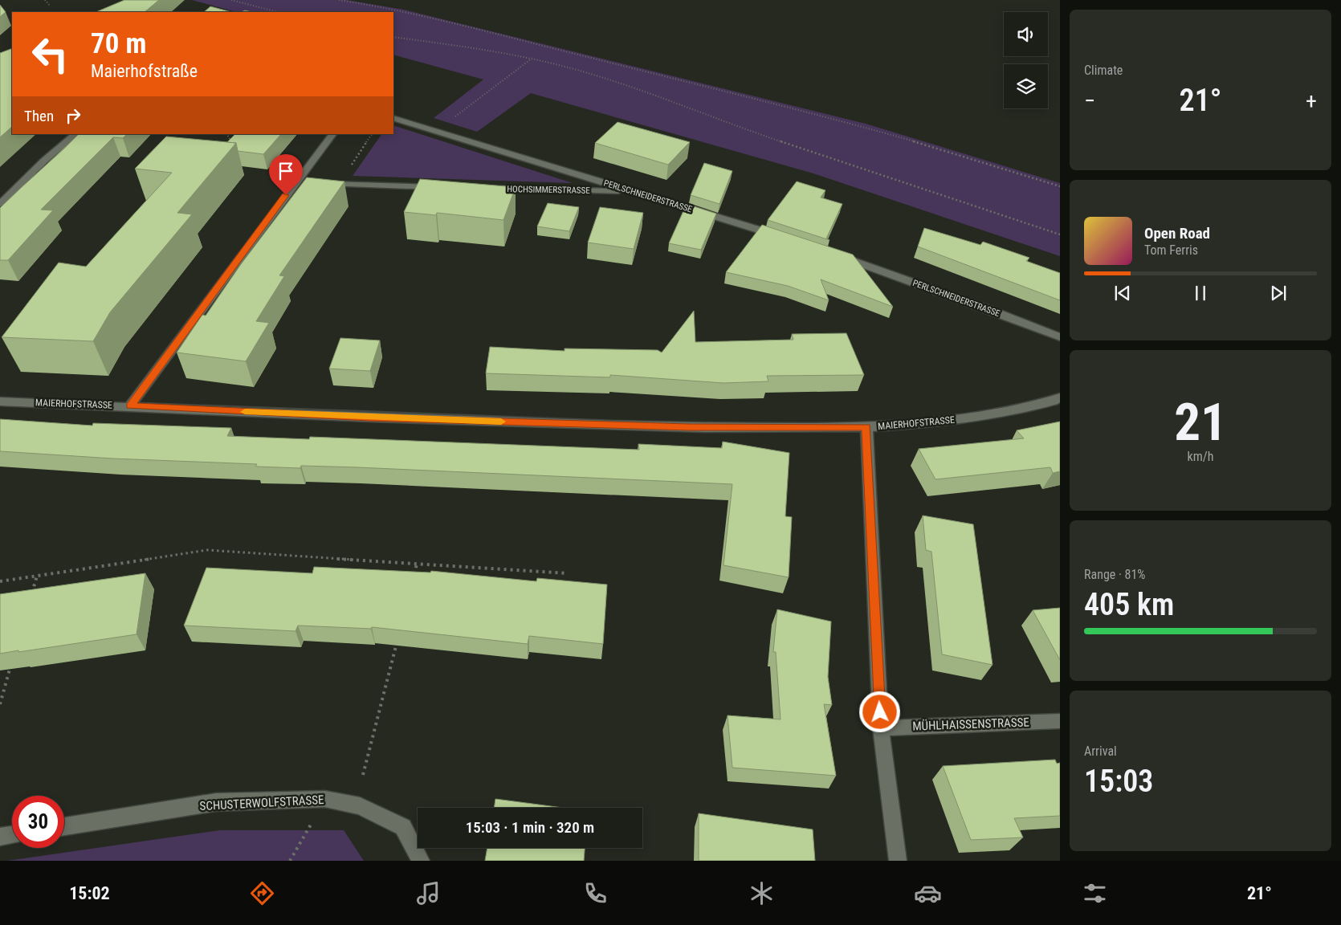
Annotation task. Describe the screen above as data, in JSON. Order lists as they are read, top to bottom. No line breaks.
{"streets":{"street":["HOCHSIMMERSTRASSE","PERLSCHNEIDERSTRASSE","MAIERHOFSTRASSE","MÜHLHAISSENSTRASSE","SCHUSTERWOLFSTRASSE"]},"crossings":[["HOCHSIMMERSTRASSE","PERLSCHNEIDERSTRASSE"]],"page":{"tile":["Climate",["21","km/h"],["Range · 81%","405 km"],["Arrival","15:03"]],"turn":["70 m","Maierhofstraße"],"heat":["−","21°","+"],"then":"Then","song":["Open Road","Tom Ferris"],"limit":"30","trip":"15:03 · 1 min · 320 m","tabs":["15:02","21°"]}}
